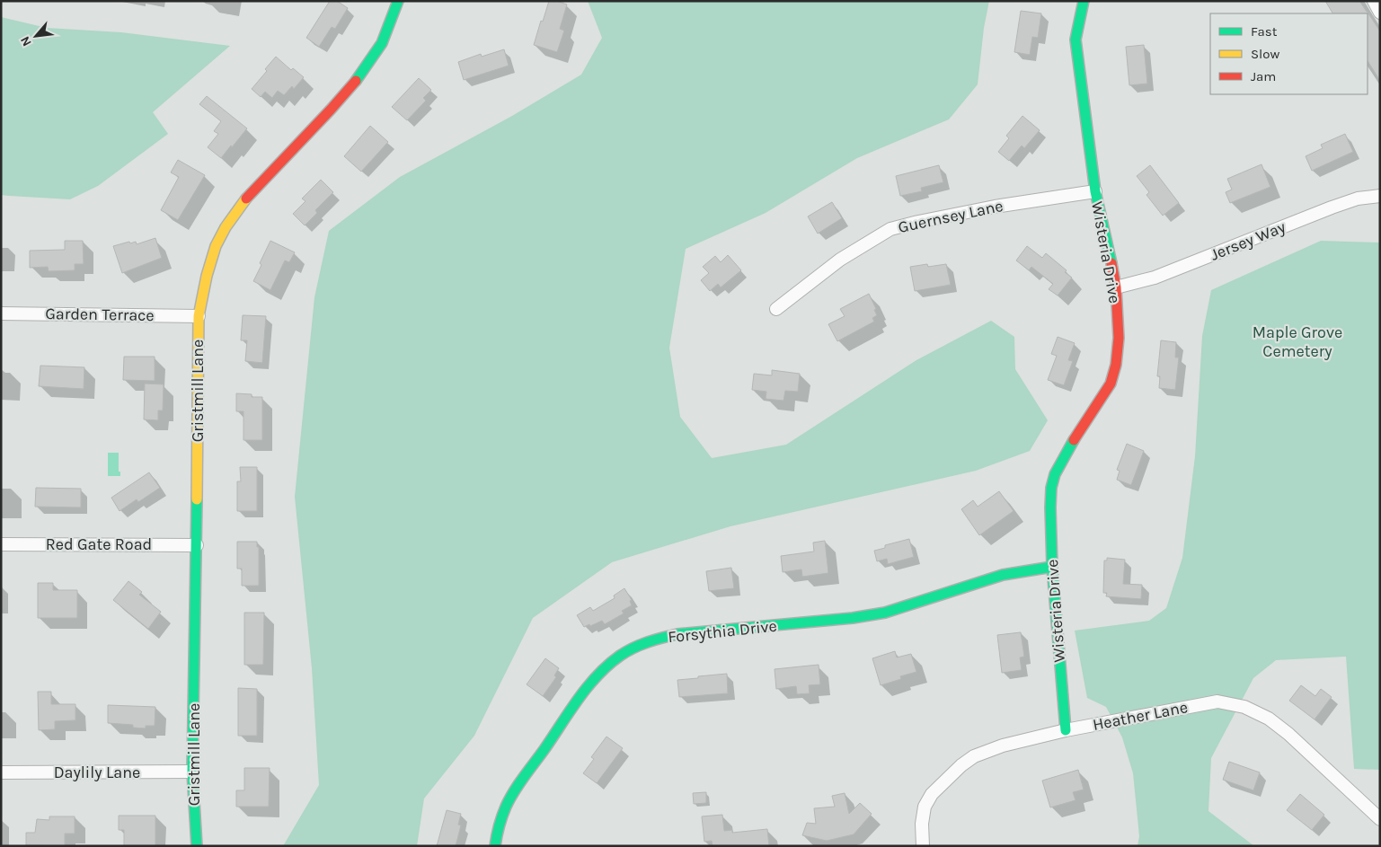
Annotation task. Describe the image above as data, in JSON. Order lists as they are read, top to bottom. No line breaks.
{"streets":{"street":["Guernsey Lane","Jersey Way","Wisteria Drive","Garden Terrace","Gristmill Lane","Red Gate Road","Forsythia Drive","Heather Lane","Daylily Lane"]},"crossings":[["Guernsey Lane","Wisteria Drive"],["Jersey Way","Wisteria Drive"],["Wisteria Drive","Forsythia Drive"],["Wisteria Drive","Heather Lane"],["Garden Terrace","Gristmill Lane"],["Gristmill Lane","Red Gate Road"],["Gristmill Lane","Daylily Lane"]],"parks":["Maple Grove Cemetery"],"legend":["Fast","Slow","Jam"],"north":"bottom left"}
